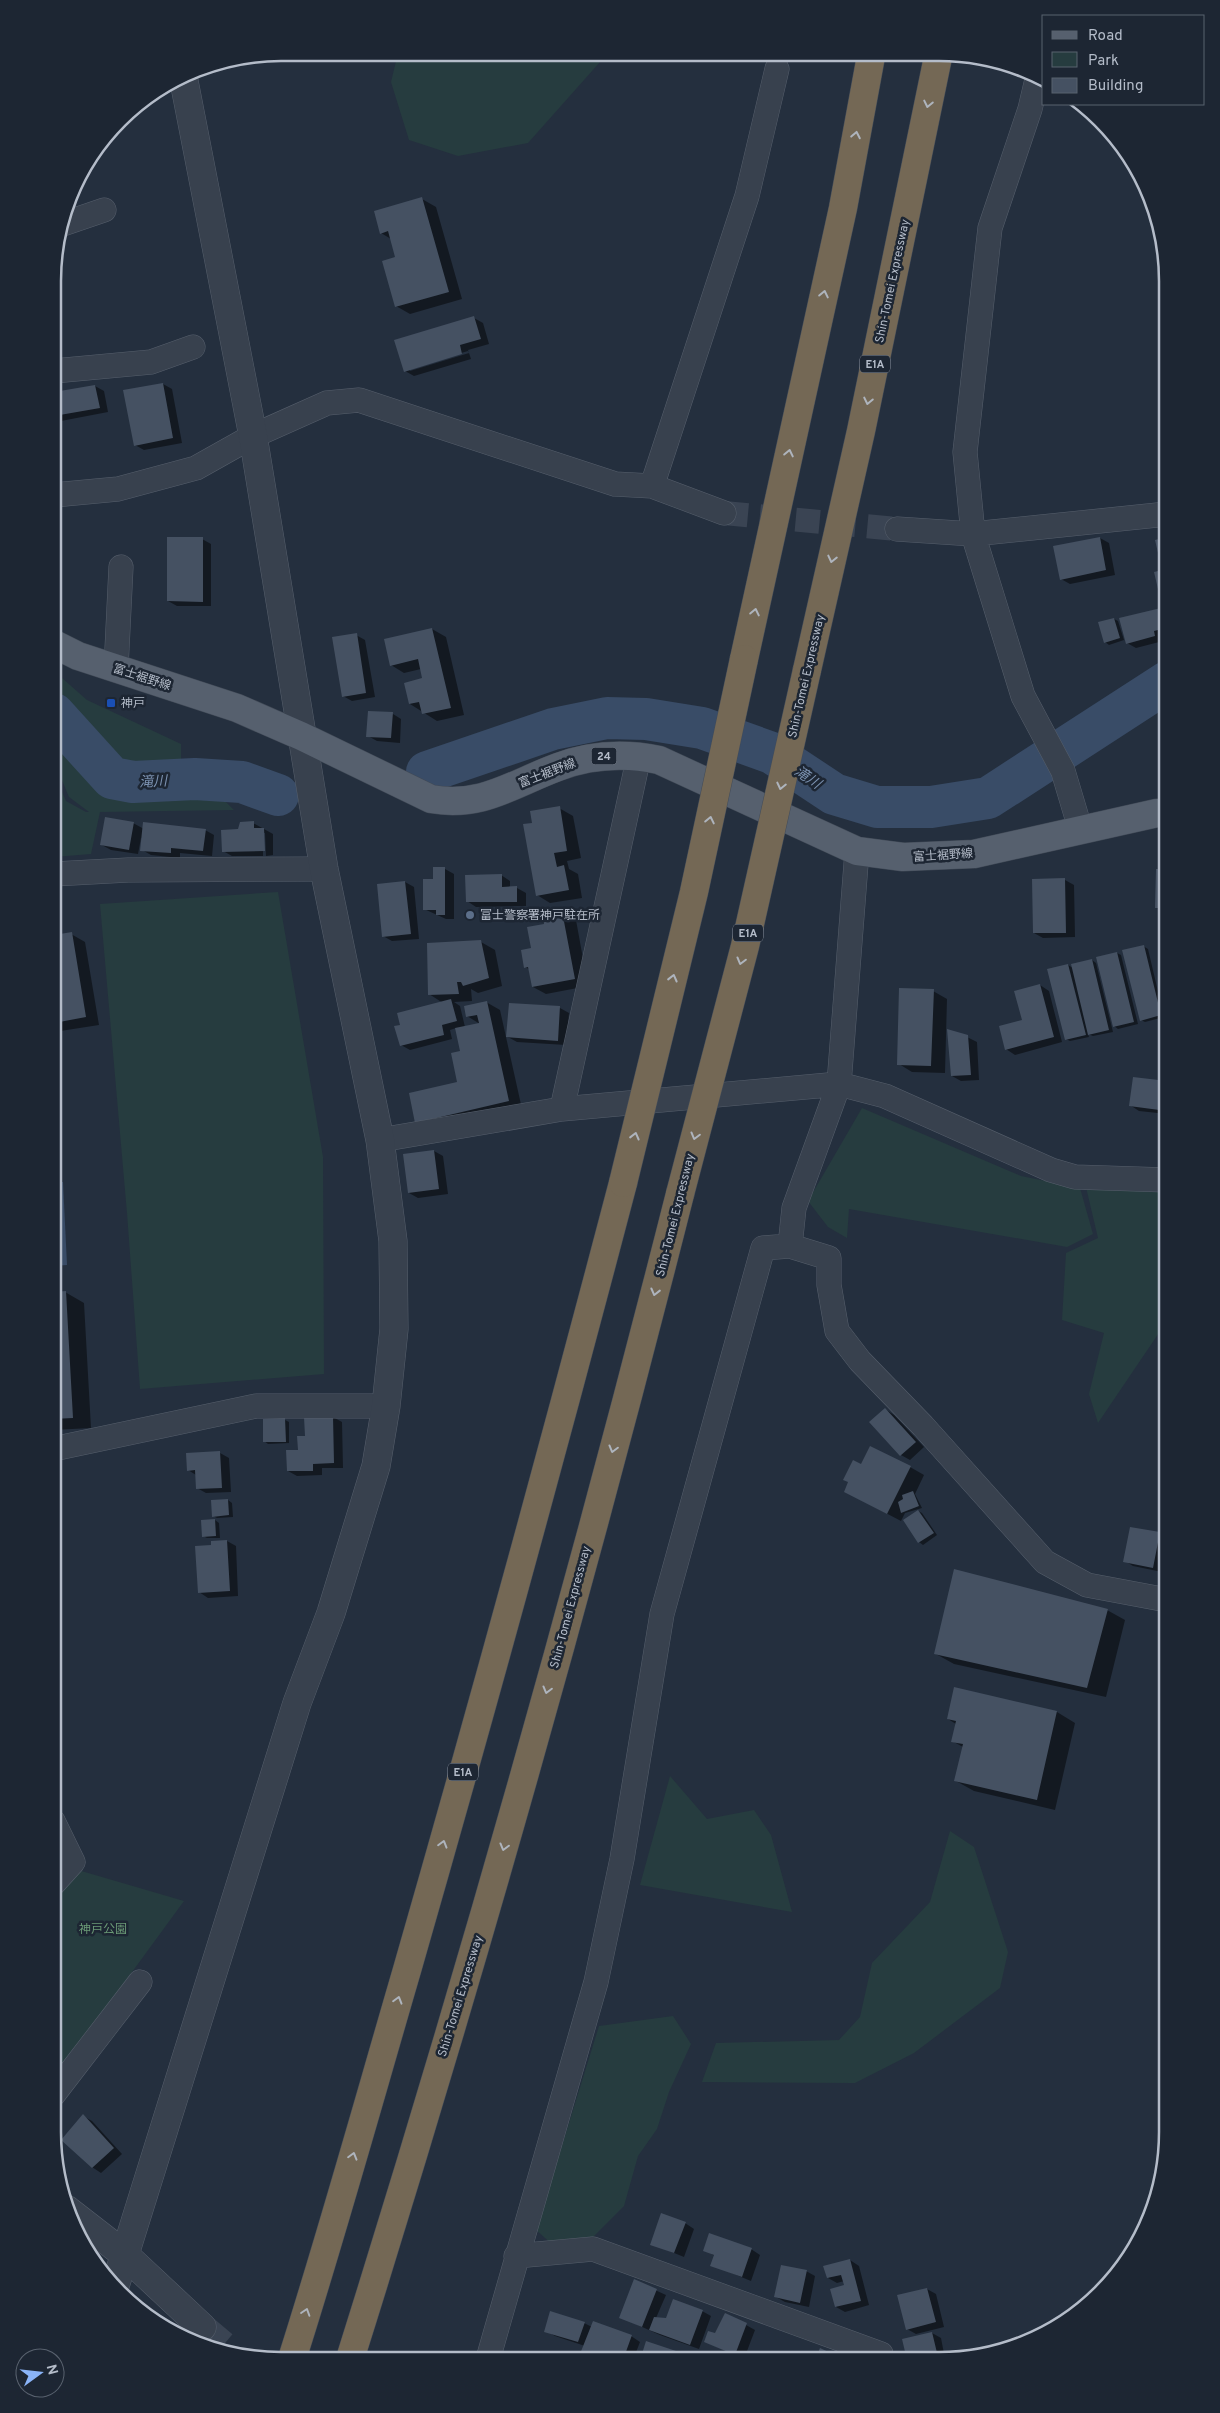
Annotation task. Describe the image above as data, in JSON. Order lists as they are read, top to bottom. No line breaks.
{"streets":{"highway":["Shin-Tomei Expressway","E1A"],"main road":["富士裾野線","24"]},"water":["滝川"],"parks":["神戸公園"],"places":{"transit":["神戸"],"other":["富士警察署神戸駐在所"]},"legend":["Road","Park","Building"],"north":"right"}
